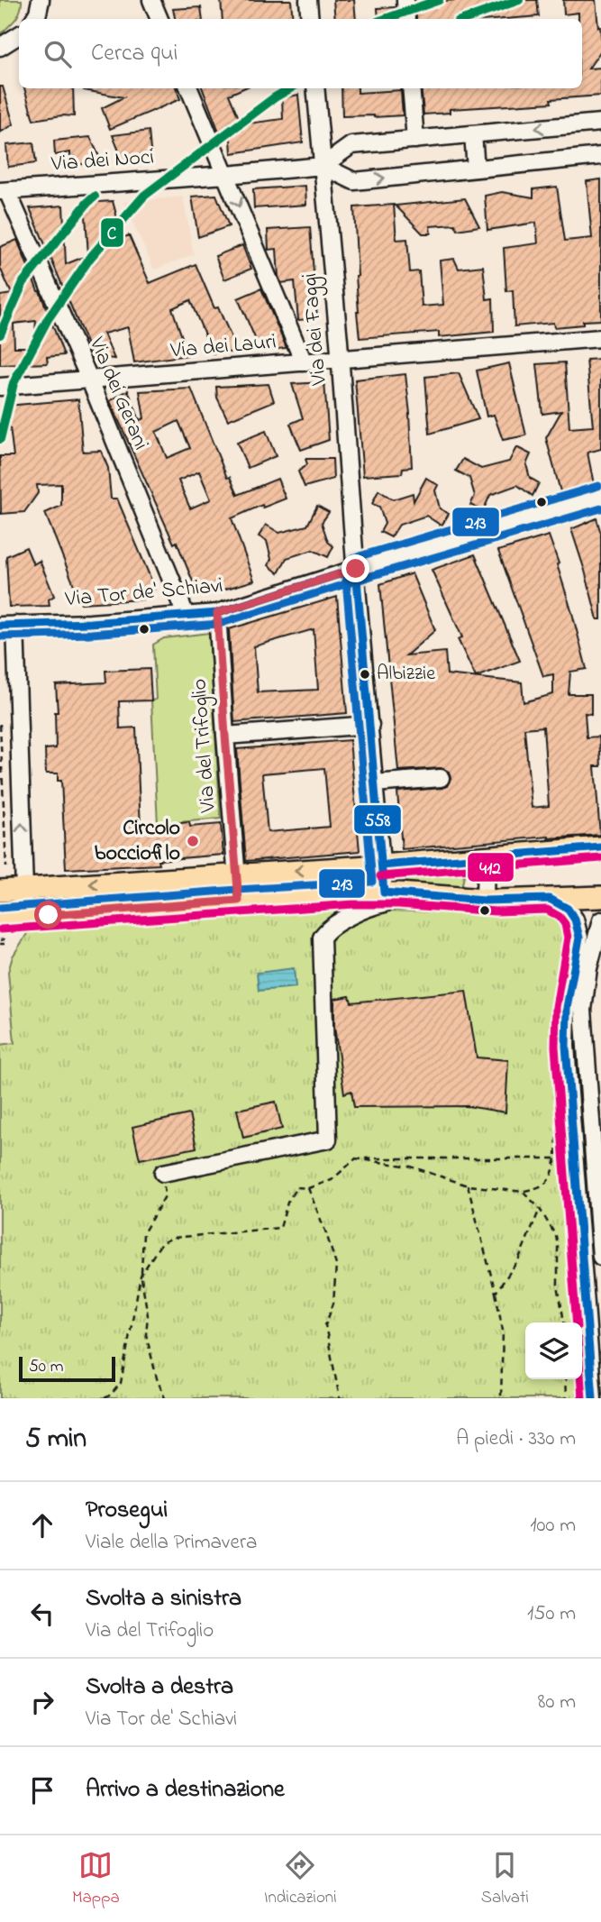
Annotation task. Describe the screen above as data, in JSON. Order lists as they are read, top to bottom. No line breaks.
{"streets":{"street":["Via dei Noci","Via dei Faggi","Via dei Lauri","Via dei Gerani","Via Tor de' Schiavi","Via del Trifoglio"]},"crossings":[["Via dei Noci","Via dei Faggi"],["Via dei Noci","Via dei Gerani"],["Via dei Faggi","Via dei Lauri"],["Via dei Faggi","Via Tor de' Schiavi"],["Via dei Lauri","Via dei Gerani"],["Via dei Gerani","Via Tor de' Schiavi"],["Via Tor de' Schiavi","Via del Trifoglio"]],"places":["Albizzie","Circolo bocciofilo"],"lines":["transit line C","transit line 213","transit line 558","transit line 412"],"scale_bar":"50 m","page":{"search":"Cerca qui","scale":"50 m","heading":["5 min","A piedi · 330 m"],"list":[["Prosegui","Viale della Primavera","100 m"],["Svolta a sinistra","Via del Trifoglio","150 m"],["Svolta a destra","Via Tor de' Schiavi","80 m"],"Arrivo a destinazione"],"nav":["Mappa","Indicazioni","Salvati"]}}
